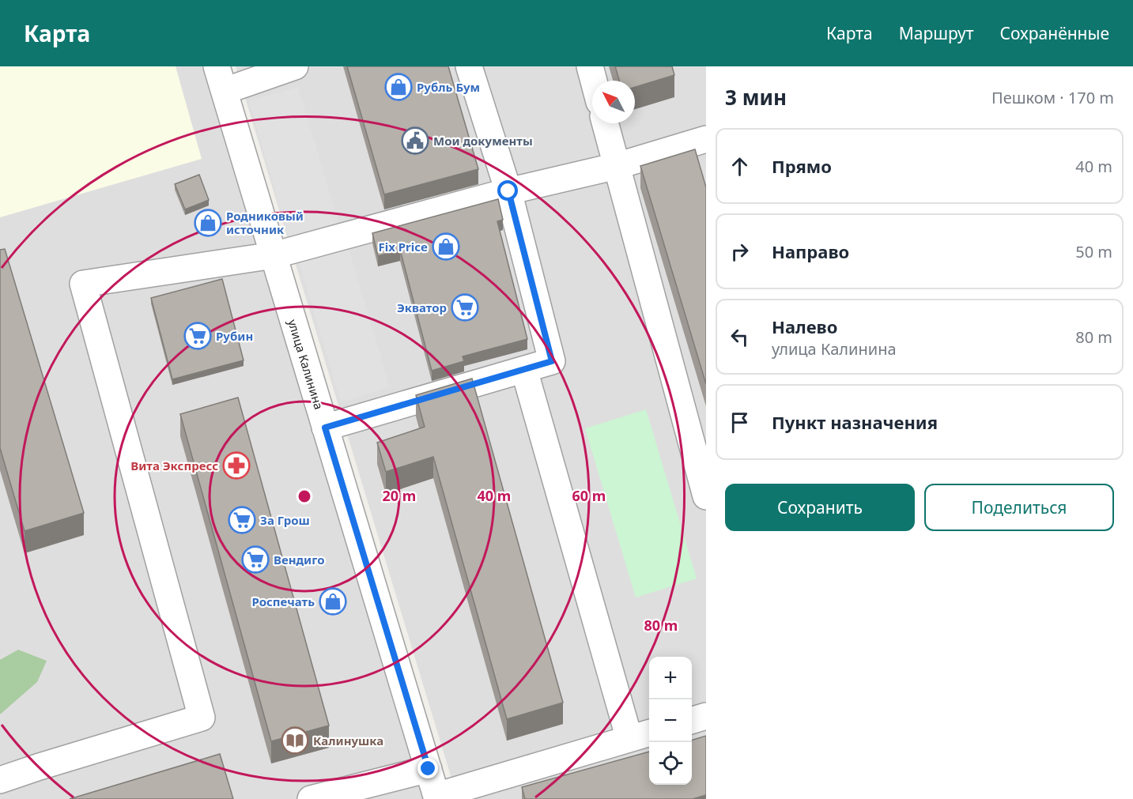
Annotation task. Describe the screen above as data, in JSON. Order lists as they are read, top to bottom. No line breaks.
{"streets":{"street":["улица Калинина"]},"places":{"shop":["Рубль Бум","Родниковый источник","Fix Price","Роспечать"],"public building":["Мои документы"],"supermarket":["Экватор","Рубин","За Грош","Вендиго"],"pharmacy":["Вита Экспресс"],"library":["Калинушка"]},"north":"top left","page":{"header":"Карта","nav":["Карта","Маршрут","Сохранённые"],"heading":["3 мин","Пешком · 170 m"],"list":[["Прямо","40 m"],["Направо","50 m"],["Налево","улица Калинина","80 m"],"Пункт назначения"],"buttons":["Сохранить","Поделиться"],"map_buttons":["+","−"]},"rings":["20 m","40 m","60 m","80 m"]}
